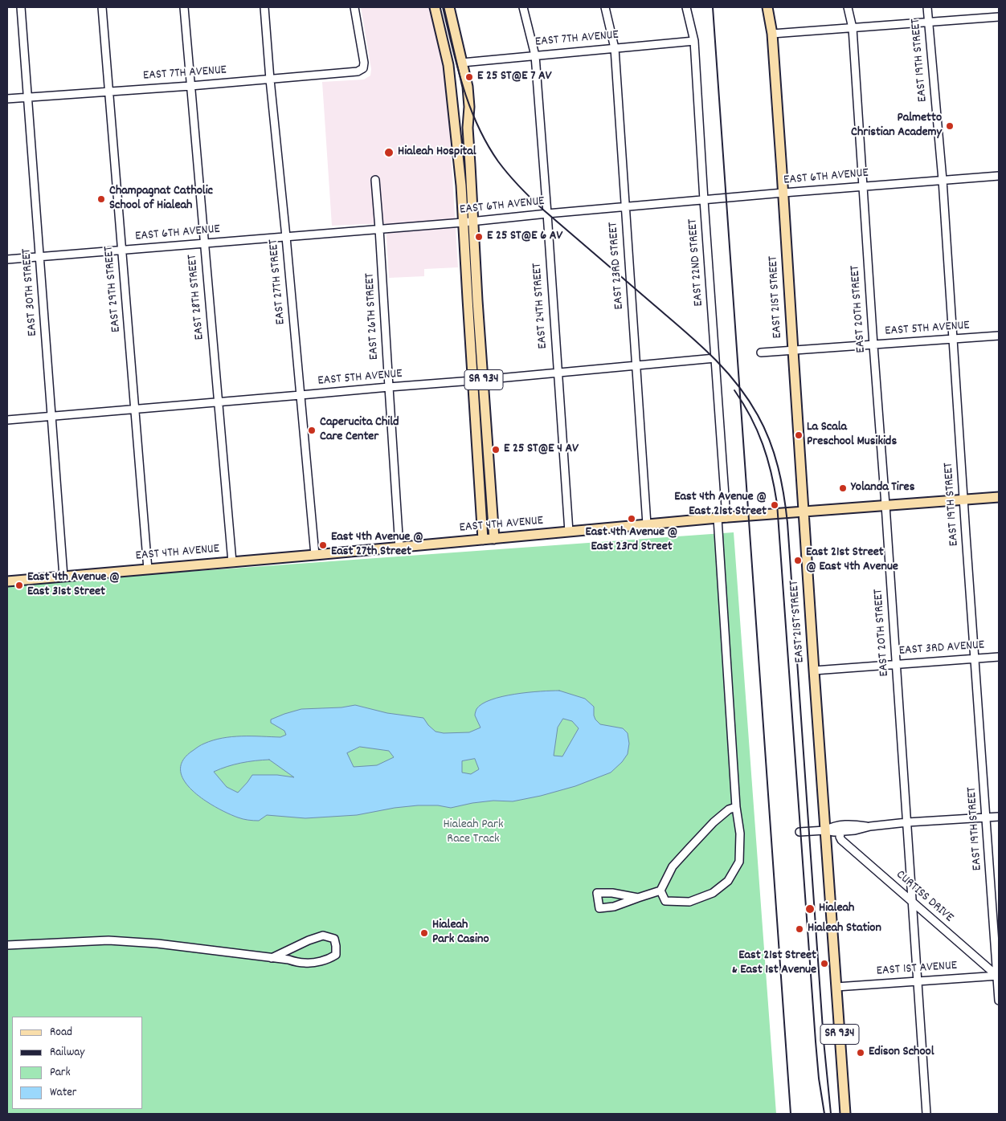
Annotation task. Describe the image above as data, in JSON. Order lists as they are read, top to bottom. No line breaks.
{"streets":{"main road":["EAST 21ST STREET","SR 934","EAST 4TH AVENUE"],"street":["EAST 7TH AVENUE","EAST 19TH STREET","EAST 6TH AVENUE","EAST 22ND STREET","EAST 23RD STREET","EAST 27TH STREET","EAST 29TH STREET","EAST 30TH STREET","EAST 28TH STREET","EAST 24TH STREET","EAST 20TH STREET","EAST 26TH STREET","EAST 5TH AVENUE","EAST 3RD AVENUE","CURTISS DRIVE","EAST 1ST AVENUE"]},"crossings":[["EAST 7TH AVENUE","EAST 22ND STREET"],["EAST 7TH AVENUE","EAST 23RD STREET"],["EAST 7TH AVENUE","EAST 27TH STREET"],["EAST 7TH AVENUE","EAST 29TH STREET"],["EAST 7TH AVENUE","EAST 30TH STREET"],["EAST 7TH AVENUE","EAST 28TH STREET"],["EAST 7TH AVENUE","EAST 24TH STREET"],["EAST 7TH AVENUE","SR 934"],["EAST 19TH STREET","EAST 6TH AVENUE"],["EAST 19TH STREET","EAST 5TH AVENUE"],["EAST 19TH STREET","EAST 4TH AVENUE"],["EAST 19TH STREET","EAST 3RD AVENUE"],["EAST 19TH STREET","CURTISS DRIVE"],["EAST 19TH STREET","EAST 1ST AVENUE"],["EAST 6TH AVENUE","EAST 22ND STREET"],["EAST 6TH AVENUE","EAST 23RD STREET"],["EAST 6TH AVENUE","EAST 27TH STREET"],["EAST 6TH AVENUE","EAST 29TH STREET"],["EAST 6TH AVENUE","EAST 30TH STREET"],["EAST 6TH AVENUE","EAST 28TH STREET"],["EAST 6TH AVENUE","EAST 21ST STREET"],["EAST 6TH AVENUE","EAST 24TH STREET"],["EAST 6TH AVENUE","EAST 20TH STREET"],["EAST 6TH AVENUE","EAST 26TH STREET"],["EAST 6TH AVENUE","SR 934"],["EAST 22ND STREET","EAST 5TH AVENUE"],["EAST 22ND STREET","EAST 4TH AVENUE"],["EAST 23RD STREET","EAST 5TH AVENUE"],["EAST 23RD STREET","EAST 4TH AVENUE"],["EAST 27TH STREET","EAST 5TH AVENUE"],["EAST 27TH STREET","EAST 4TH AVENUE"],["EAST 29TH STREET","EAST 5TH AVENUE"],["EAST 29TH STREET","EAST 4TH AVENUE"],["EAST 30TH STREET","EAST 5TH AVENUE"],["EAST 30TH STREET","EAST 4TH AVENUE"],["EAST 28TH STREET","EAST 5TH AVENUE"],["EAST 28TH STREET","EAST 4TH AVENUE"],["EAST 21ST STREET","EAST 5TH AVENUE"],["EAST 21ST STREET","EAST 4TH AVENUE"],["EAST 21ST STREET","EAST 3RD AVENUE"],["EAST 21ST STREET","EAST 1ST AVENUE"],["EAST 24TH STREET","EAST 5TH AVENUE"],["EAST 24TH STREET","EAST 4TH AVENUE"],["EAST 20TH STREET","EAST 5TH AVENUE"],["EAST 20TH STREET","EAST 4TH AVENUE"],["EAST 20TH STREET","EAST 3RD AVENUE"],["EAST 20TH STREET","CURTISS DRIVE"],["EAST 20TH STREET","EAST 1ST AVENUE"],["EAST 26TH STREET","EAST 5TH AVENUE"],["EAST 26TH STREET","EAST 4TH AVENUE"],["EAST 5TH AVENUE","SR 934"],["SR 934","EAST 4TH AVENUE"],["CURTISS DRIVE","EAST 1ST AVENUE"]],"parks":["Hialeah Park Race Track"],"places":["E 25 ST@E 7 AV","Palmetto Christian Academy","Hialeah Hospital","Champagnat Catholic School of Hialeah","E 25 ST@E 6 AV","Caperucita Child Care Center","La Scala Preschool Musikids","E 25 ST@E 4 AV","Yolanda Tires","East 4th Avenue @ East 21st Street","East 4th Avenue @ East 23rd Street","East 4th Avenue @ East 27th Street","East 21st Street @ East 4th Avenue","East 4th Avenue @ East 31st Street","Hialeah","Hialeah Station","Hialeah Park Casino","East 21st Street & East 1st Avenue","Edison School"],"legend":["Road","Railway","Park","Water"]}
